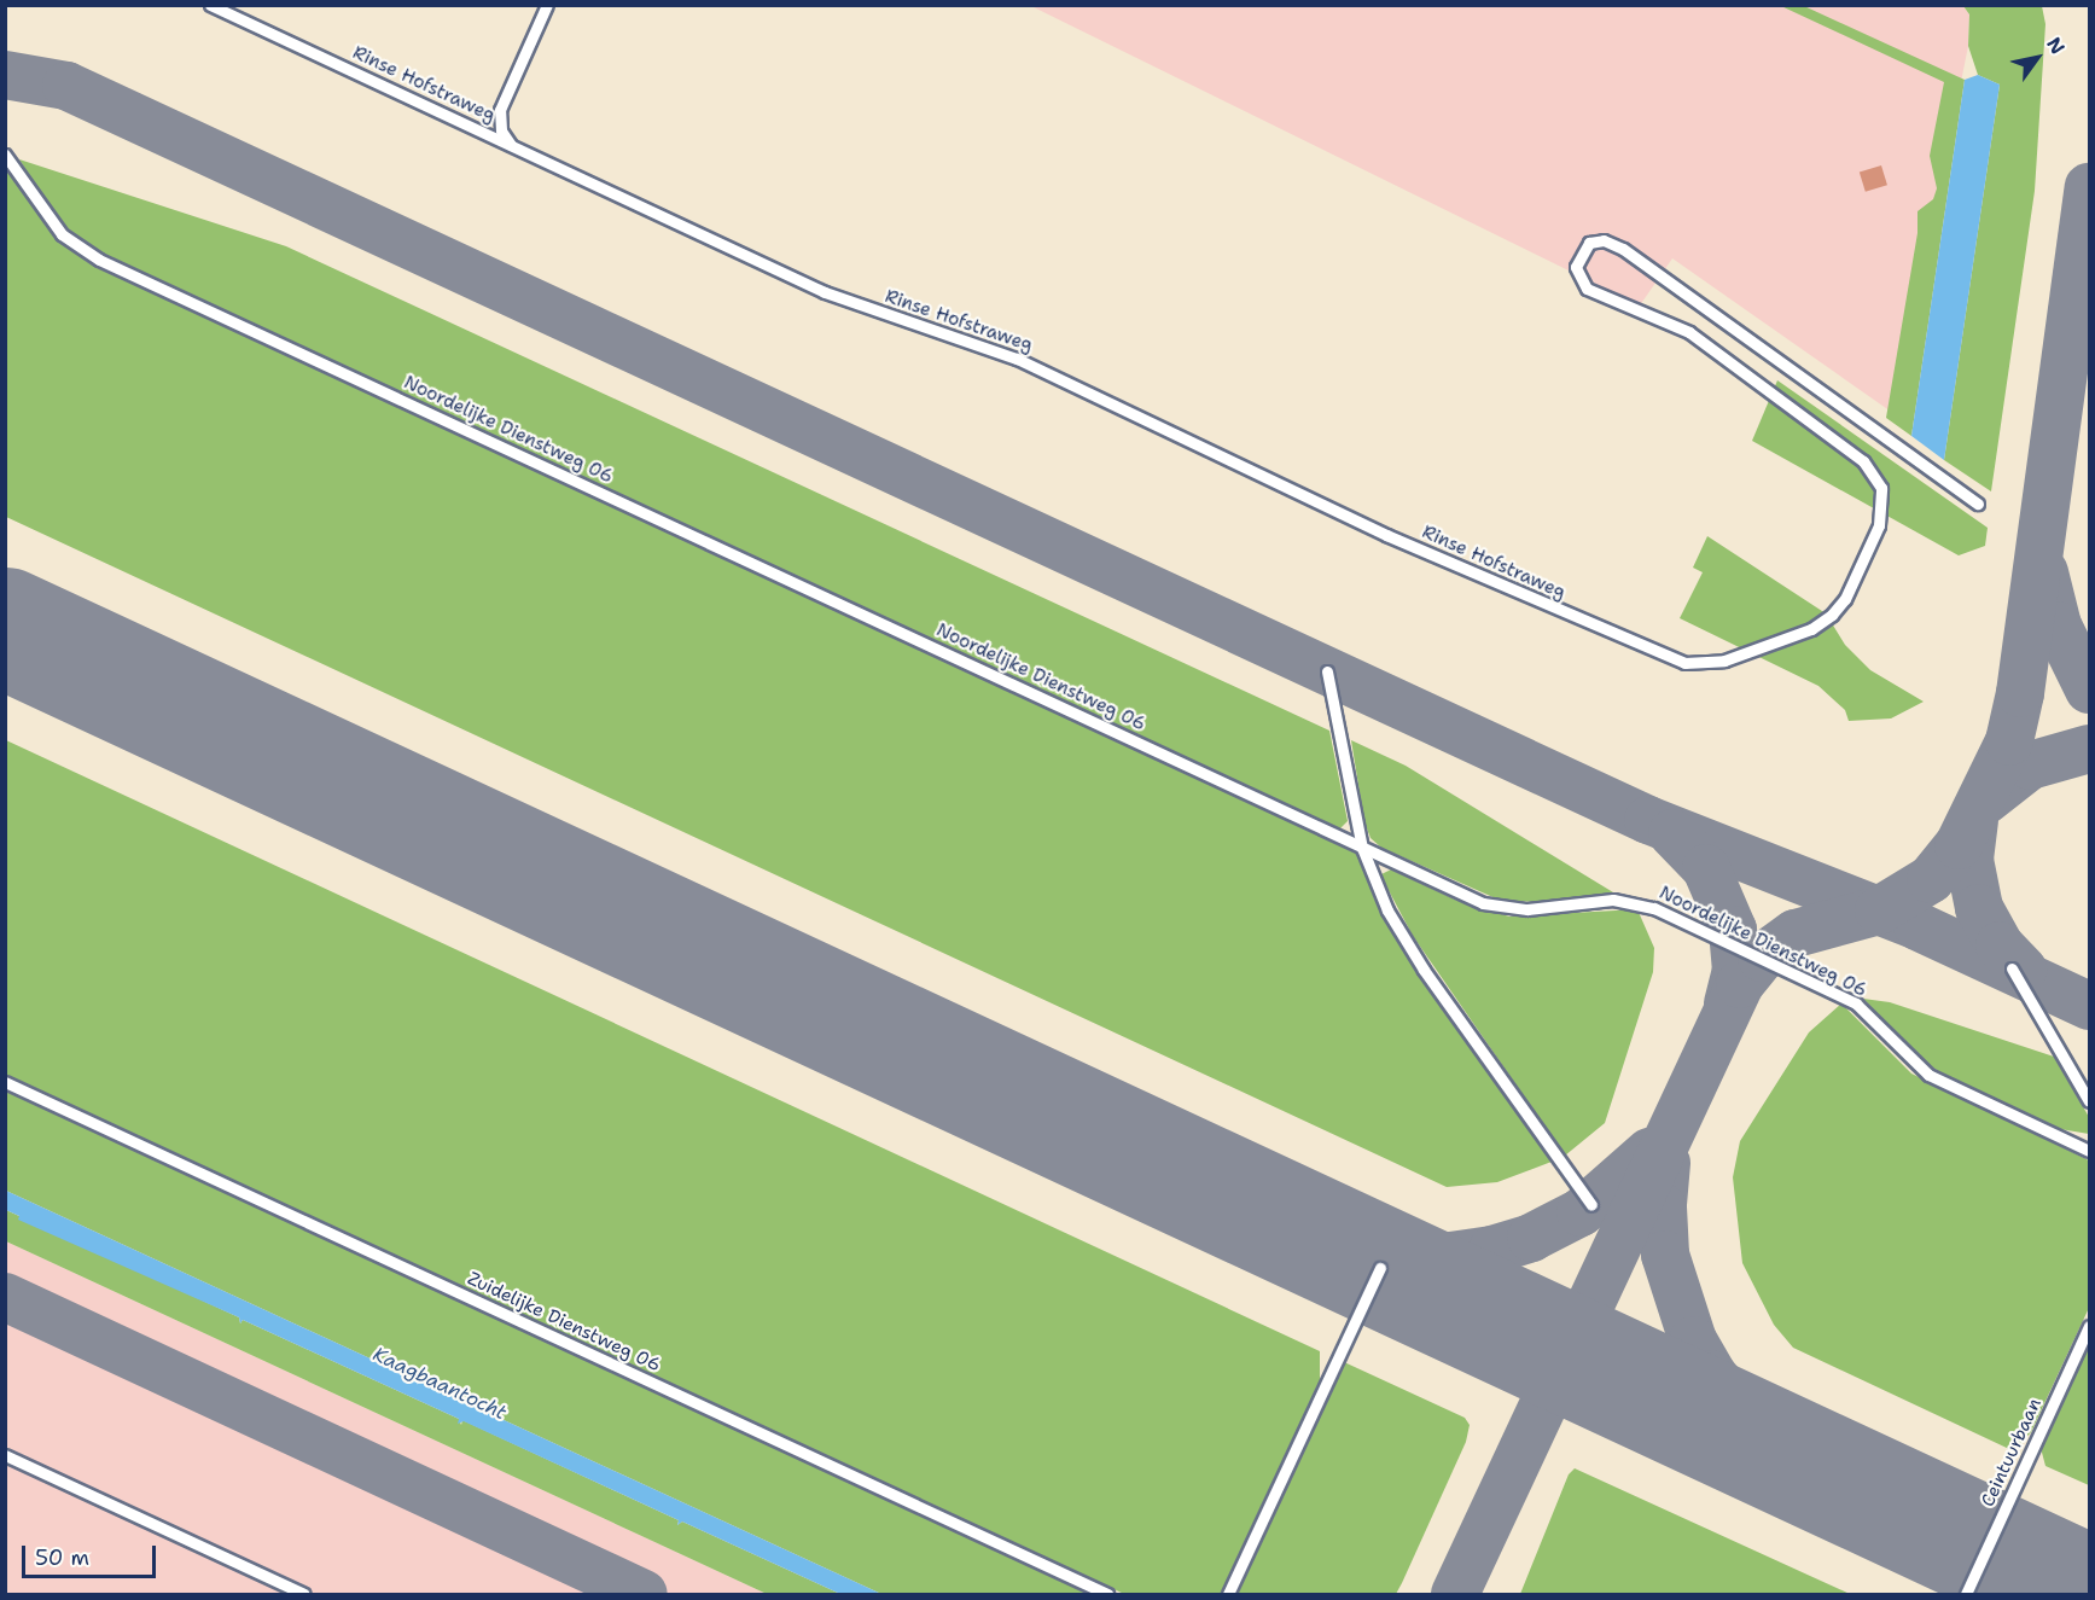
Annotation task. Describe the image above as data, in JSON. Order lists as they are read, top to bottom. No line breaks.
{"streets":{"lane":["Rinse Hofstraweg","Noordelijke Dienstweg 06","Zuidelijke Dienstweg 06","Ceintuurbaan"]},"water":["Kaagbaantocht"],"scale_bar":"50 m","north":"top right"}
